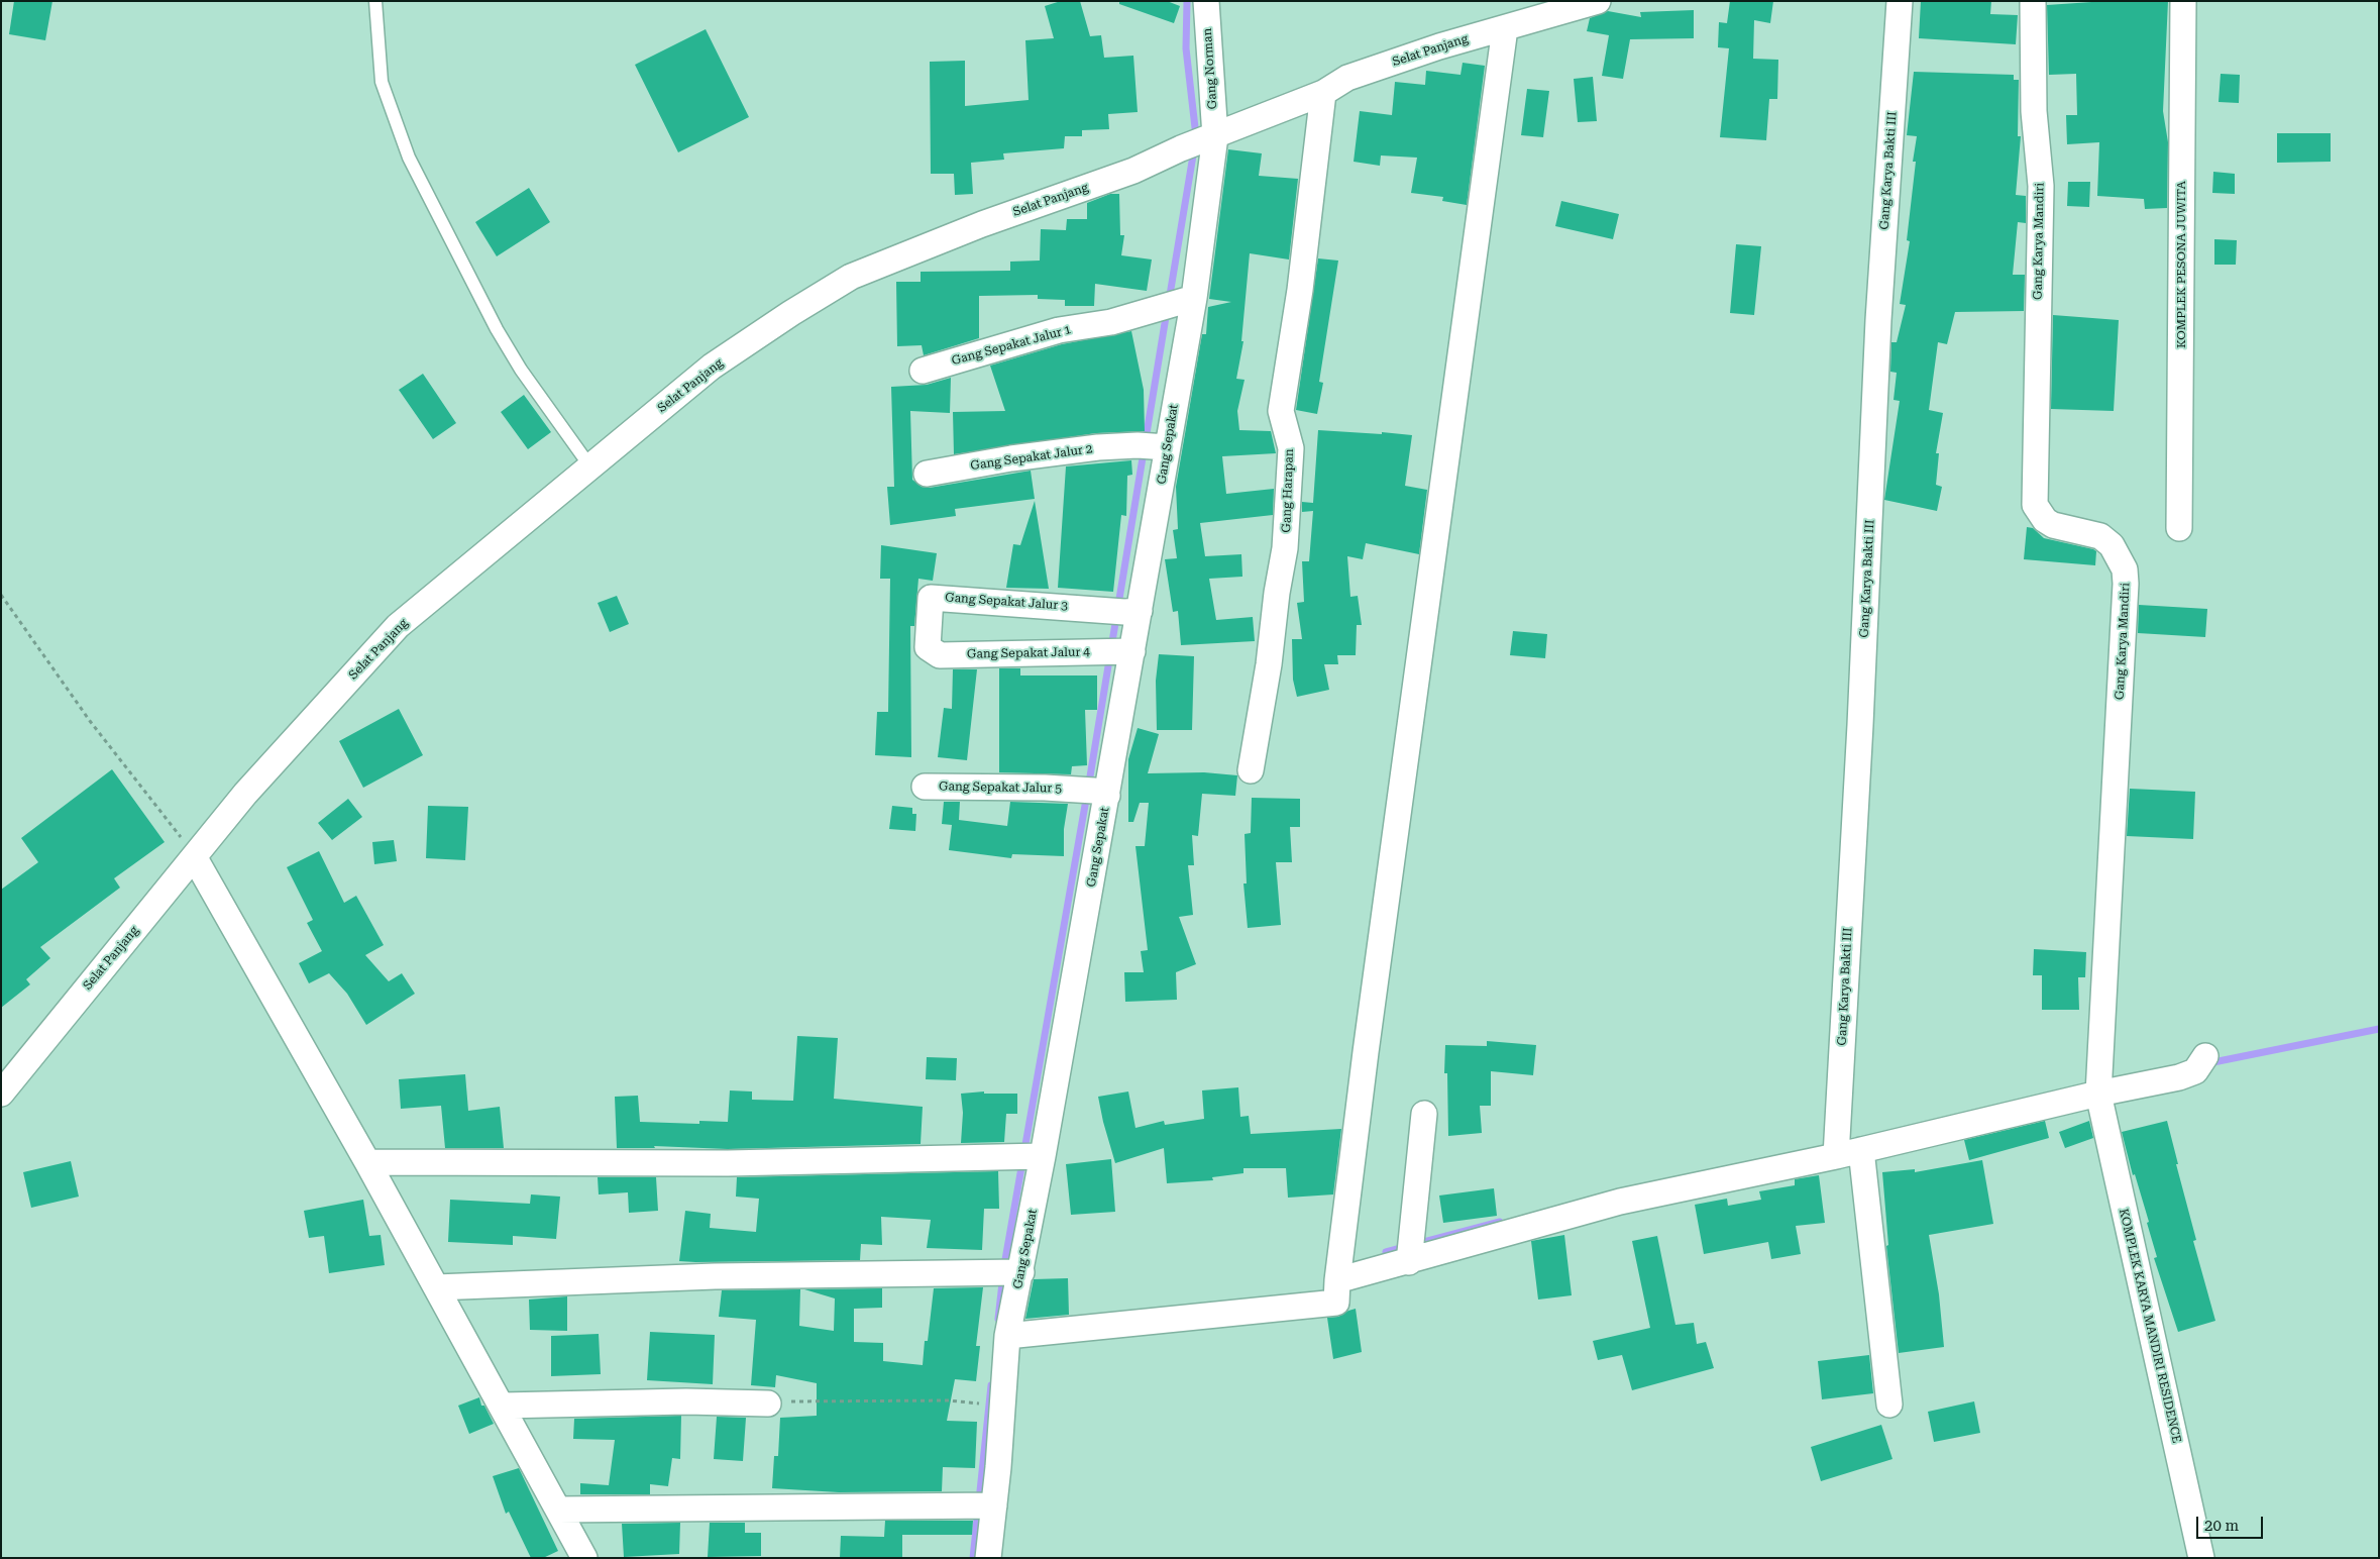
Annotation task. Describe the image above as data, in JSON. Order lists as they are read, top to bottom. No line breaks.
{"streets":{"street":["Selat Panjang","Gang Norman","Gang Karya Bakti III","Gang Karya Mandiri","KOMPLEK PESONA JUWITA","Gang Sepakat Jalur 1","Gang Sepakat","Gang Sepakat Jalur 2","Gang Harapan","Gang Sepakat Jalur 3","Gang Sepakat Jalur 4","Gang Sepakat Jalur 5","KOMPLEK KARYA MANDIRI RESIDENCE"]},"crossings":[["Selat Panjang","Gang Norman"],["Selat Panjang","Gang Sepakat"],["Selat Panjang","Gang Harapan"],["Gang Norman","Gang Sepakat"],["Gang Karya Mandiri","KOMPLEK KARYA MANDIRI RESIDENCE"],["Gang Sepakat Jalur 1","Gang Sepakat"],["Gang Sepakat","Gang Sepakat Jalur 2"],["Gang Sepakat","Gang Sepakat Jalur 3"],["Gang Sepakat","Gang Sepakat Jalur 4"],["Gang Sepakat","Gang Sepakat Jalur 5"],["Gang Sepakat Jalur 3","Gang Sepakat Jalur 4"]],"scale_bar":"20 m"}
